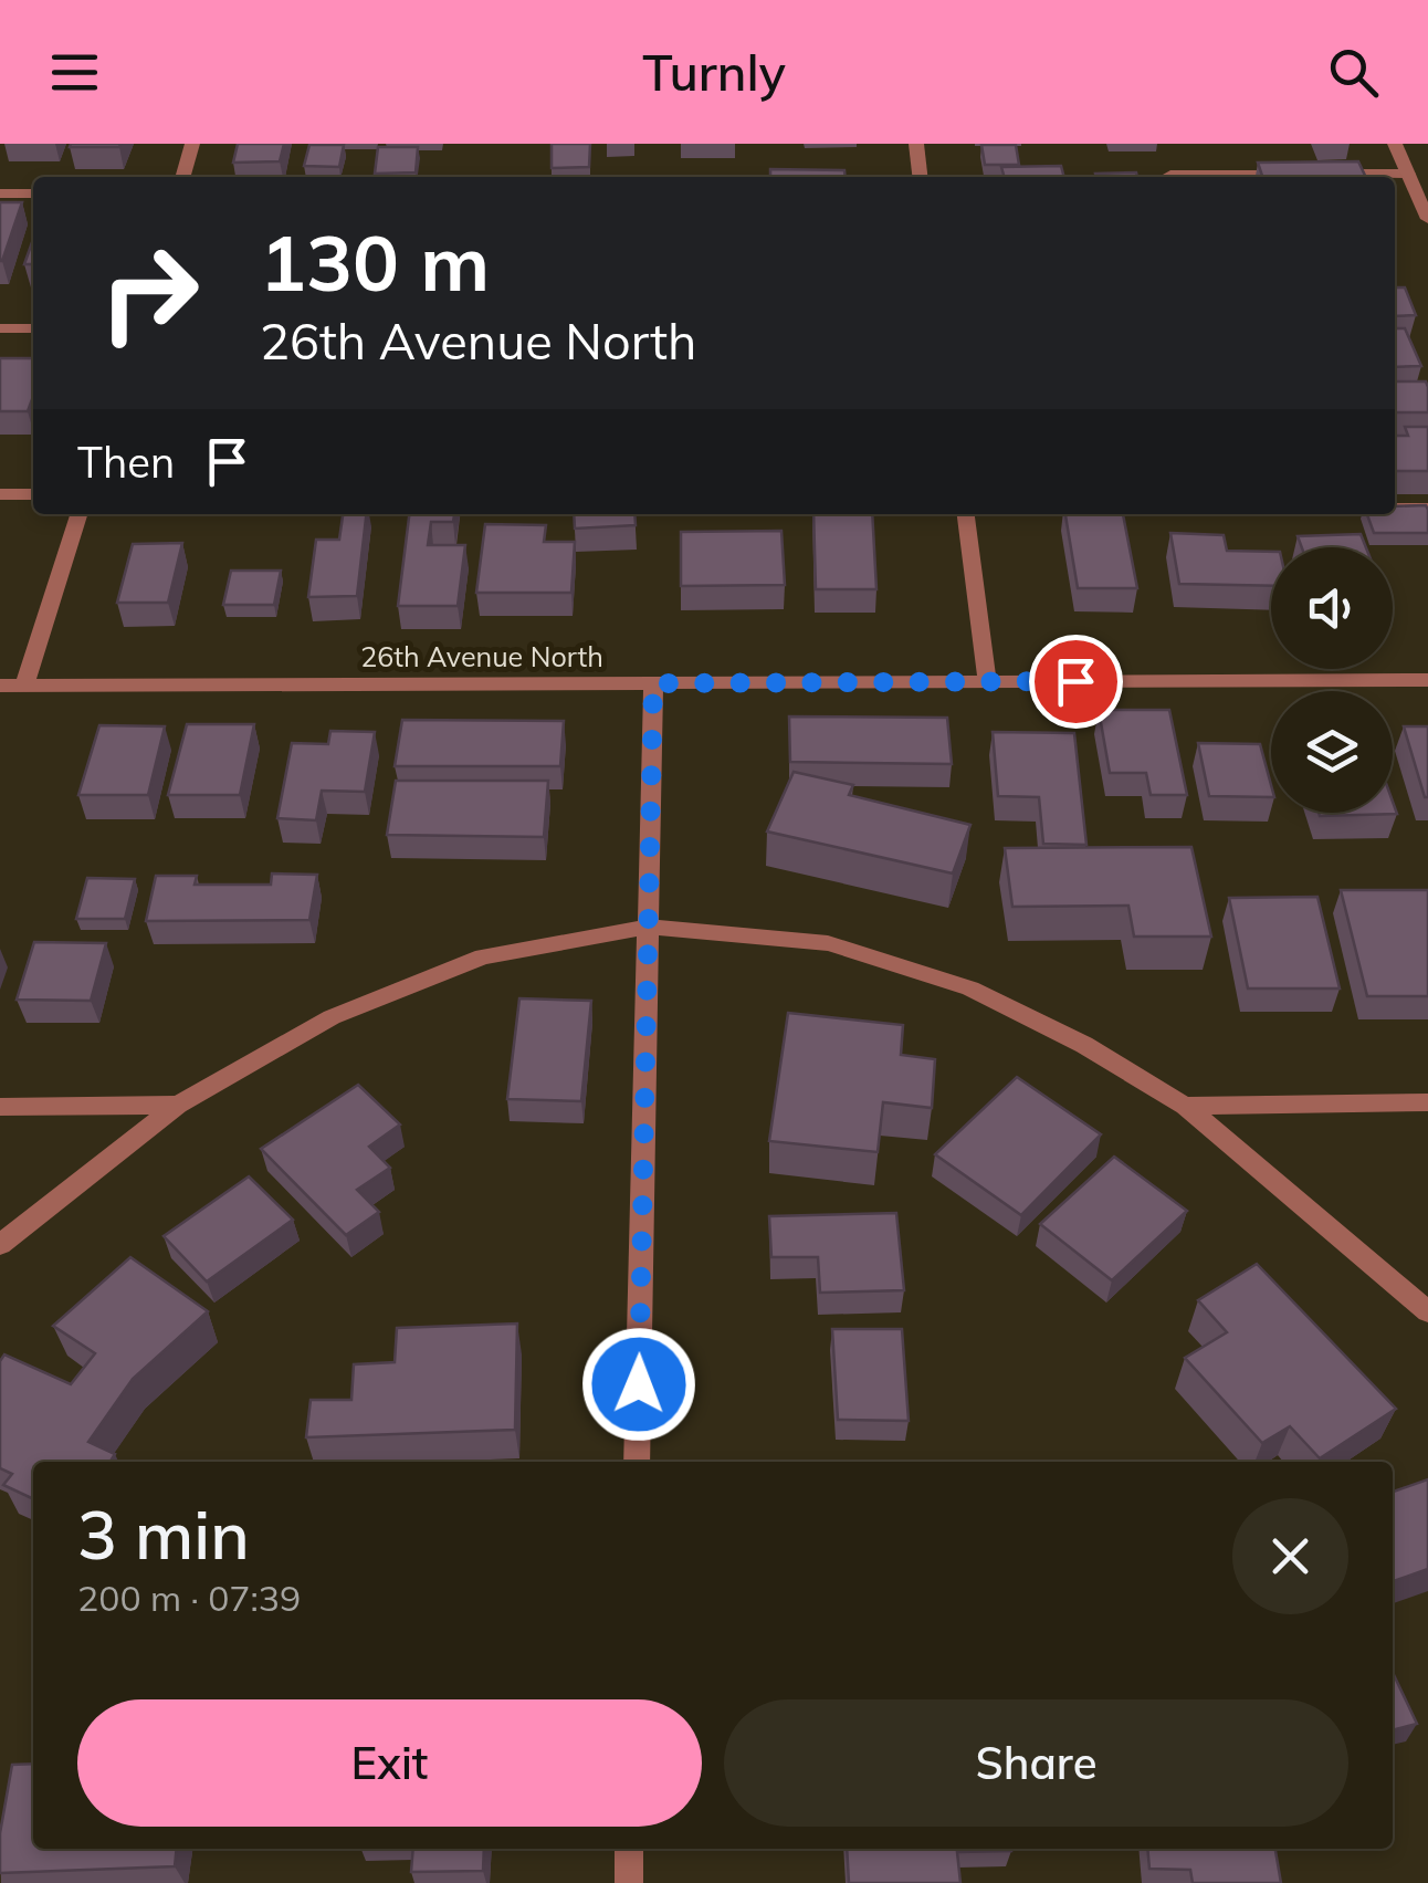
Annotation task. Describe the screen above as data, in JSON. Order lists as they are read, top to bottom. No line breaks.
{"streets":{"street":["26th Avenue North"]},"page":{"header":"Turnly","turn":["130 m","26th Avenue North"],"then":"Then","heading":["3 min","200 m · 07:39"],"buttons":["Exit","Share"]}}
